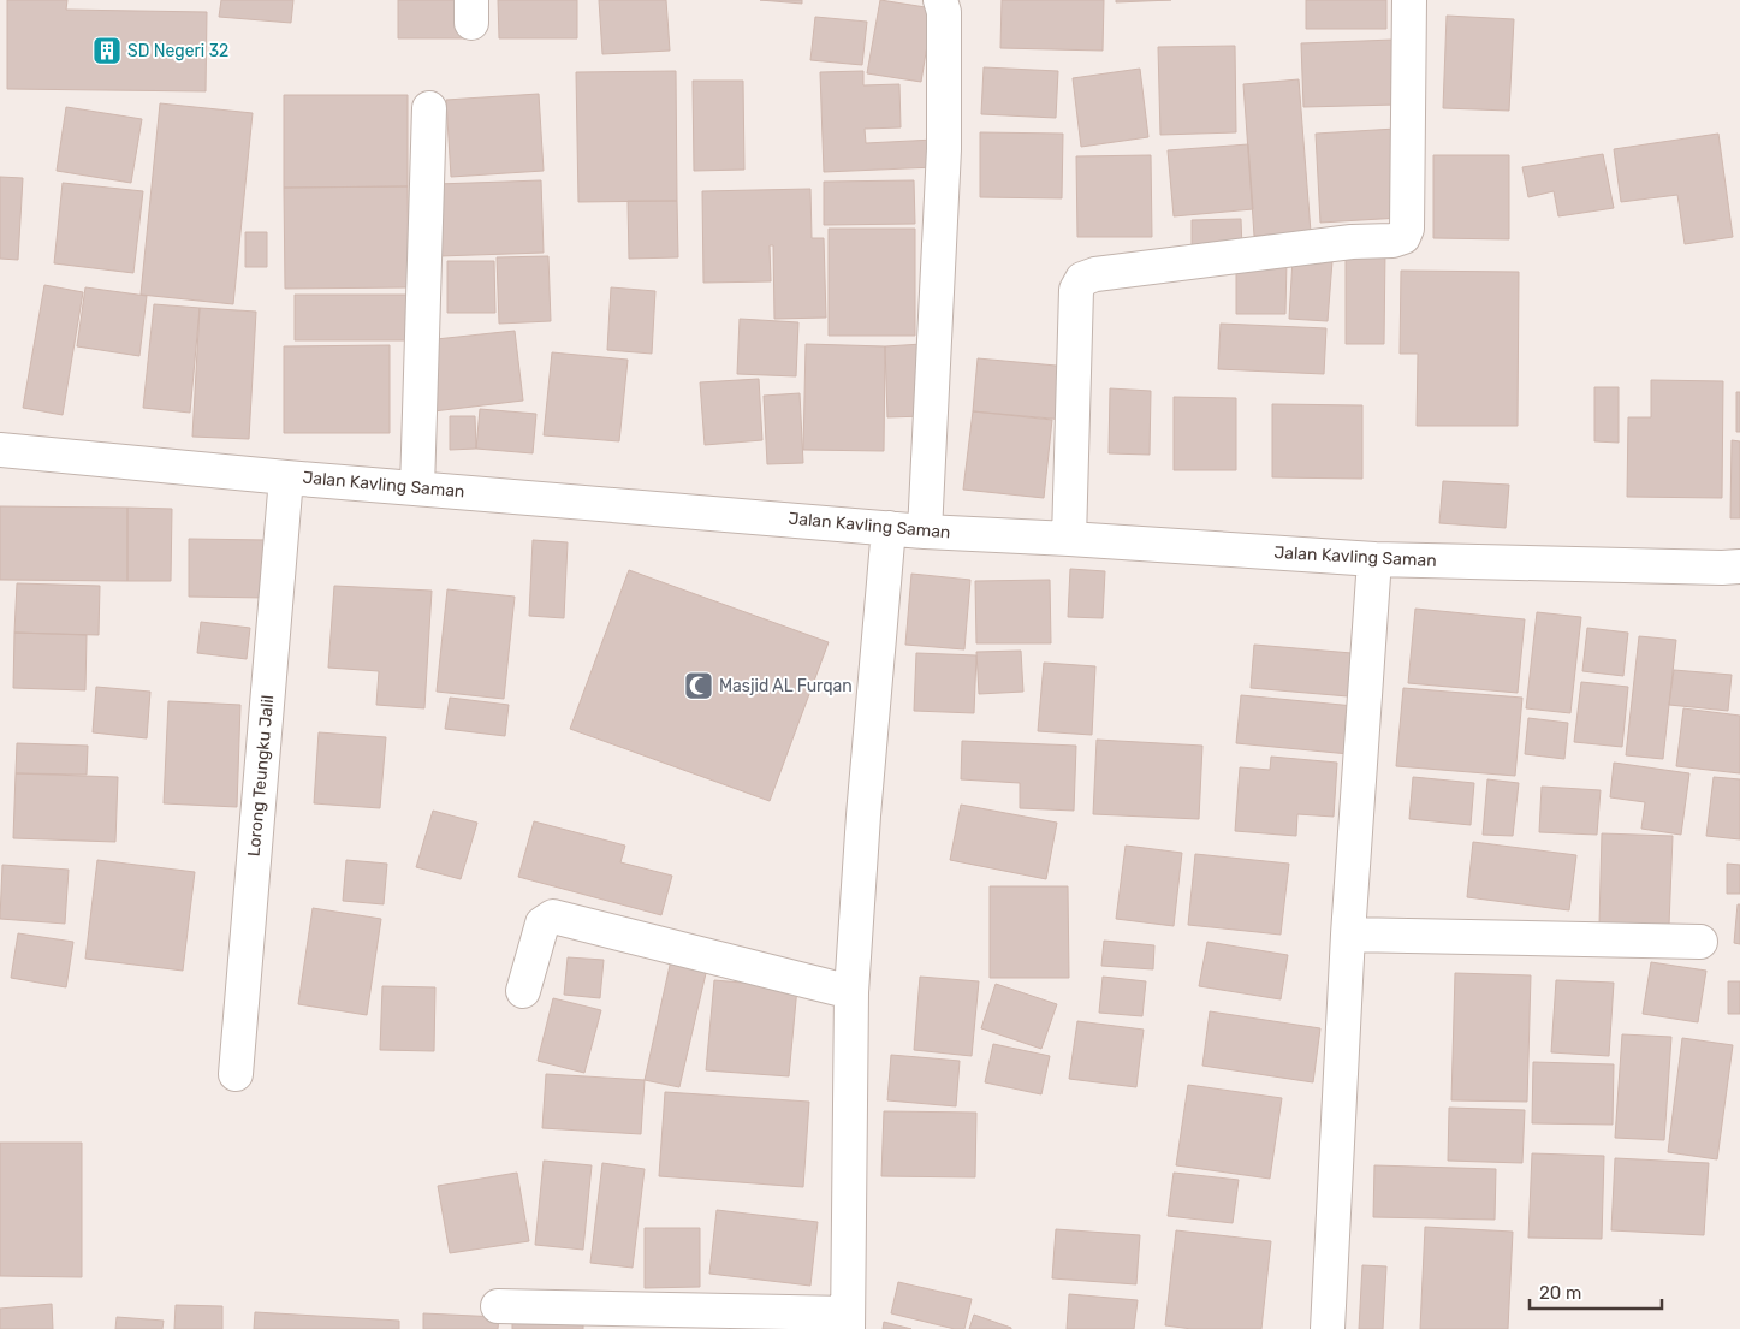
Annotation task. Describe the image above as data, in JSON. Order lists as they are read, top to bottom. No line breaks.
{"streets":{"street":["Jalan Kavling Saman","Lorong Teungku Jalil"]},"crossings":[["Jalan Kavling Saman","Lorong Teungku Jalil"]],"places":{"building":["SD Negeri 32"],"mosque":["Masjid AL Furqan"]},"scale_bar":"20 m"}
